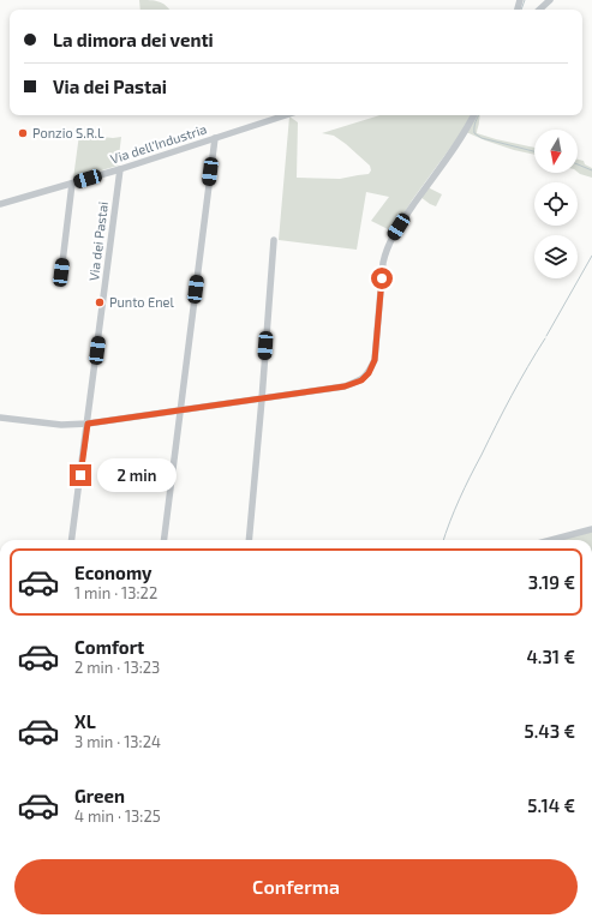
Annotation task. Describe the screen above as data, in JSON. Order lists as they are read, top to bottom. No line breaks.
{"streets":{"street":["Via dell'Industria","Via dei Pastai"]},"crossings":[["Via dell'Industria","Via dei Pastai"]],"places":["Ponzio S.R.L","Punto Enel"],"north":"bottom","page":{"banner":["La dimora dei venti","Via dei Pastai"],"bubble":"2 min","list":[{"name":"Economy","note":"1 min · 13:22","value":"3.19 €"},{"name":"Comfort","note":"2 min · 13:23","value":"4.31 €"},{"name":"XL","note":"3 min · 13:24","value":"5.43 €"},{"name":"Green","note":"4 min · 13:25","value":"5.14 €"}],"buttons":"Conferma"}}
